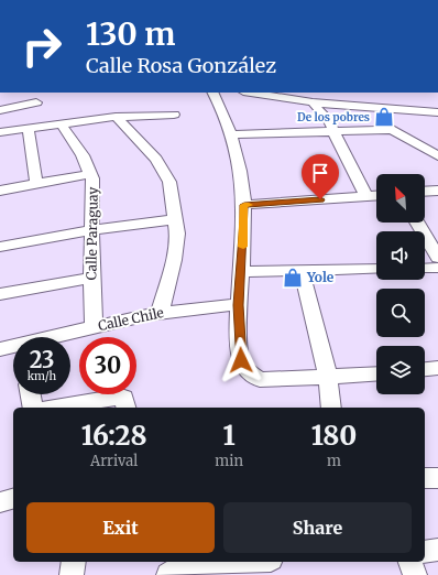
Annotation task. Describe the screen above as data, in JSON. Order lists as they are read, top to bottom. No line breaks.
{"streets":{"street":["Calle Paraguay","Calle Chile"]},"crossings":[["Calle Paraguay","Calle Chile"]],"places":{"shop":["De los pobres","Yole"]},"north":"top left","page":{"turn":["130 m","Calle Rosa González"],"speed":"23 km/h","limit":"30","eta":["16:28","Arrival","1","min","180","m"],"buttons":["Exit","Share"]}}
